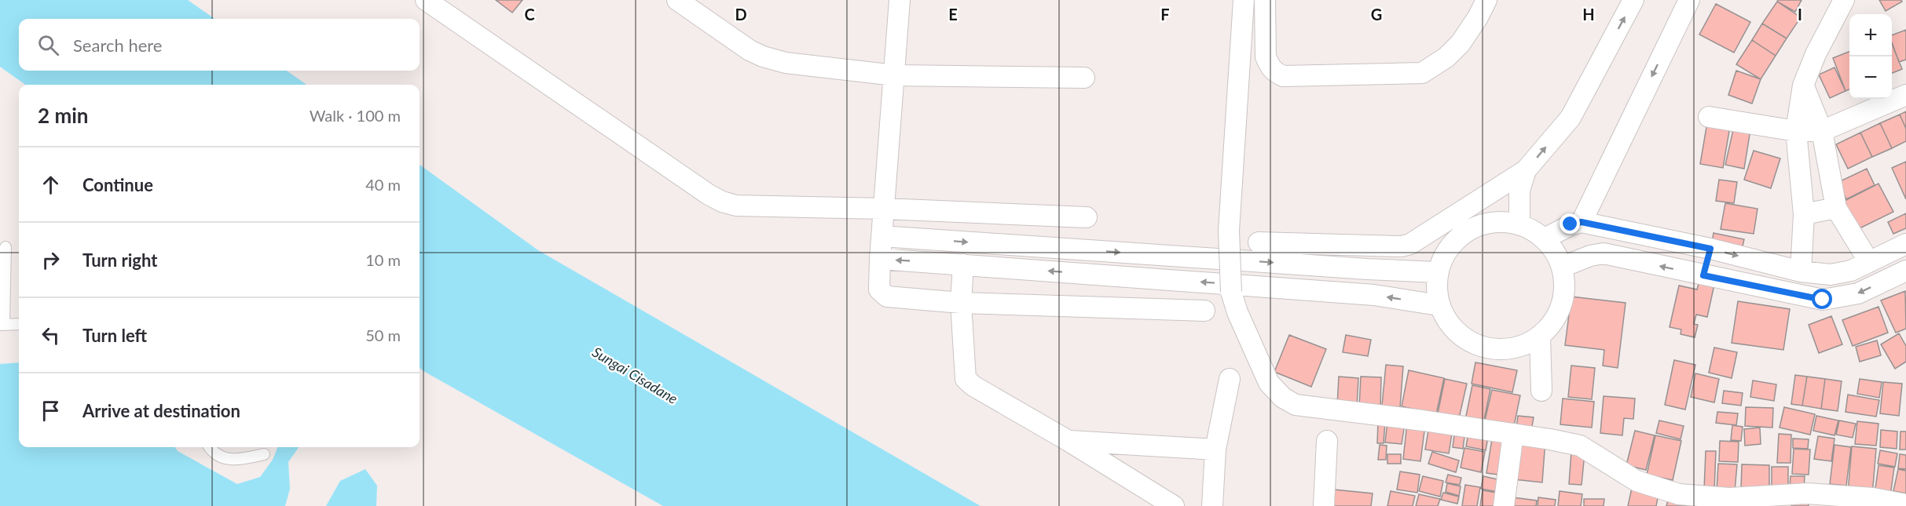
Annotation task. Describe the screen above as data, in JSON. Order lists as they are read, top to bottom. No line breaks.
{"water":["Sungai Cisadane"],"page":{"map_buttons":["+","−"],"search":"Search here","heading":["2 min","Walk · 100 m"],"list":[["Continue","40 m"],["Turn right","10 m"],["Turn left","50 m"],"Arrive at destination"]},"grid":{"columns":["C","D","E","F","G","H","I"]}}
